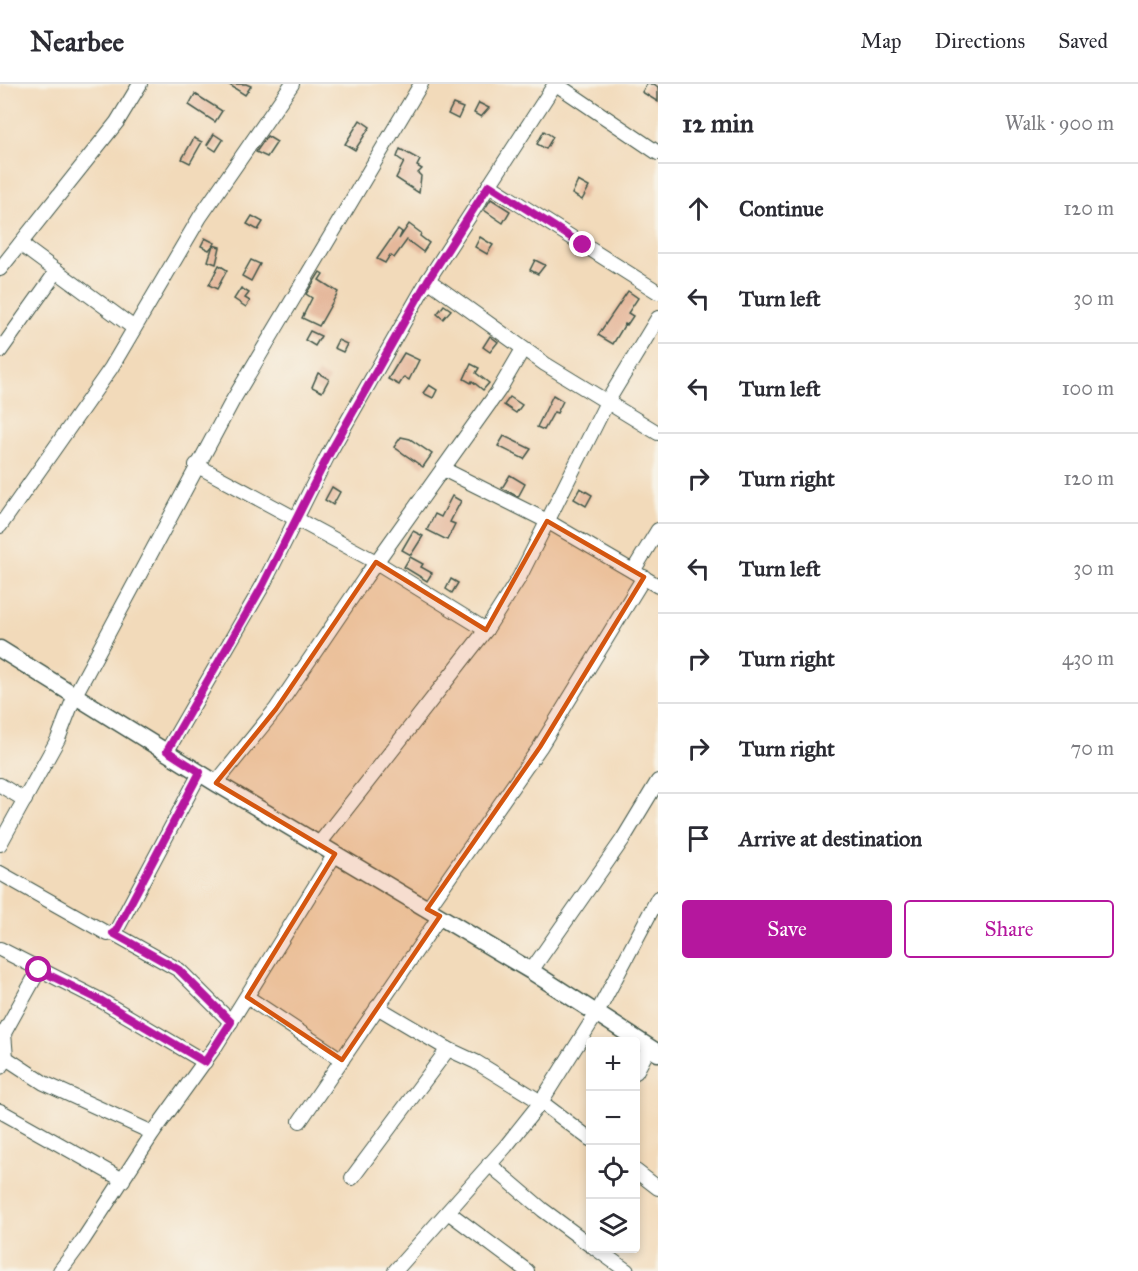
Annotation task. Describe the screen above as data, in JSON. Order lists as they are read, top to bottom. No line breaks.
{"page":{"header":"Nearbee","nav":["Map","Directions","Saved"],"heading":["12 min","Walk · 900 m"],"list":[["Continue","120 m"],["Turn left","30 m"],["Turn left","100 m"],["Turn right","120 m"],["Turn left","30 m"],["Turn right","430 m"],["Turn right","70 m"],"Arrive at destination"],"buttons":["Save","Share"],"map_buttons":["+","−"]}}
